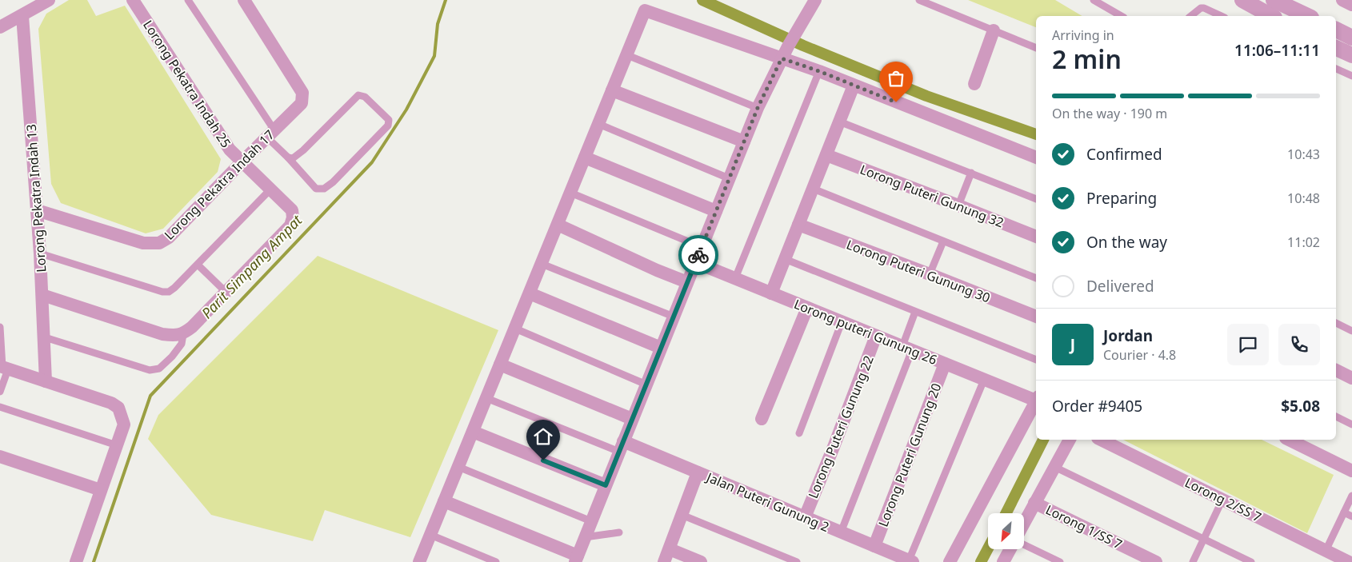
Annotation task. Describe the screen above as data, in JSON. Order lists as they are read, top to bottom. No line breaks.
{"streets":{"street":["Lorong Pekatra Indah 25","Lorong Pekatra Indah 17","Lorong Puteri Gunung 32","Lorong Pekatra Indah 13","Lorong Puteri Gunung 30","Lorong puteri Gunung 26","Lorong Puteri Gunung 22","Lorong Puteri Gunung 20","Lorong 2/SS 7","Jalan Puteri Gunung 2","Lorong 1/SS 7"]},"crossings":[["Lorong Pekatra Indah 25","Lorong Pekatra Indah 17"],["Lorong Pekatra Indah 17","Lorong Pekatra Indah 13"],["Lorong puteri Gunung 26","Lorong Puteri Gunung 22"],["Lorong puteri Gunung 26","Lorong Puteri Gunung 20"],["Lorong Puteri Gunung 22","Jalan Puteri Gunung 2"],["Lorong Puteri Gunung 20","Jalan Puteri Gunung 2"]],"water":["Parit Simpang Ampat"],"north":"bottom left","page":{"heading":["2 min","Arriving in","11:06–11:11"],"panel":["Jordan","Courier · 4.8","Order #9405","$5.08"],"bar":"On the way · 190 m","list":[["Confirmed","10:43"],["Preparing","10:48"],["On the way","11:02"],"Delivered"],"round":"J"}}
